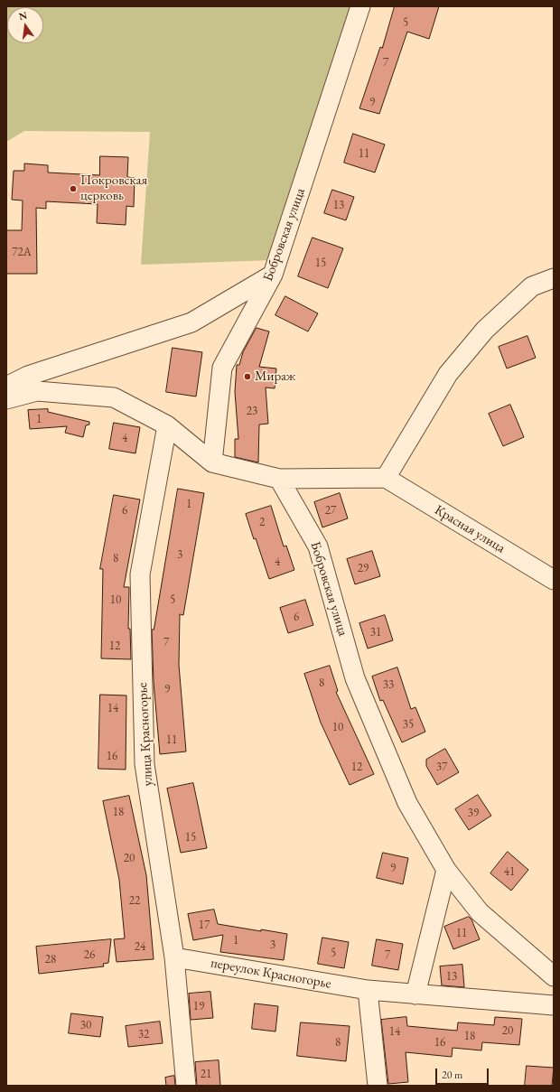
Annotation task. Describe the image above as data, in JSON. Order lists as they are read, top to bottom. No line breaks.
{"streets":{"street":["Бобровская улица","Красная улица","улица Красногорье","переулок Красногорье"]},"crossings":[["улица Красногорье","переулок Красногорье"]],"places":["Покровская церковь","Мираж"],"house_numbers":["5","7","9","11","13","72А","15","23","1","4","1","6","27","2","3","8","4","29","10","5","6","31","7","12","8","33","9","14","35","10","11","16","12","37","18","39","15","20","9","41","22","17","11","1","3","24","5","26","7","28","13","19","30","20","14","32","18","8","16","21"],"scale_bar":"20 m","north":"top"}
